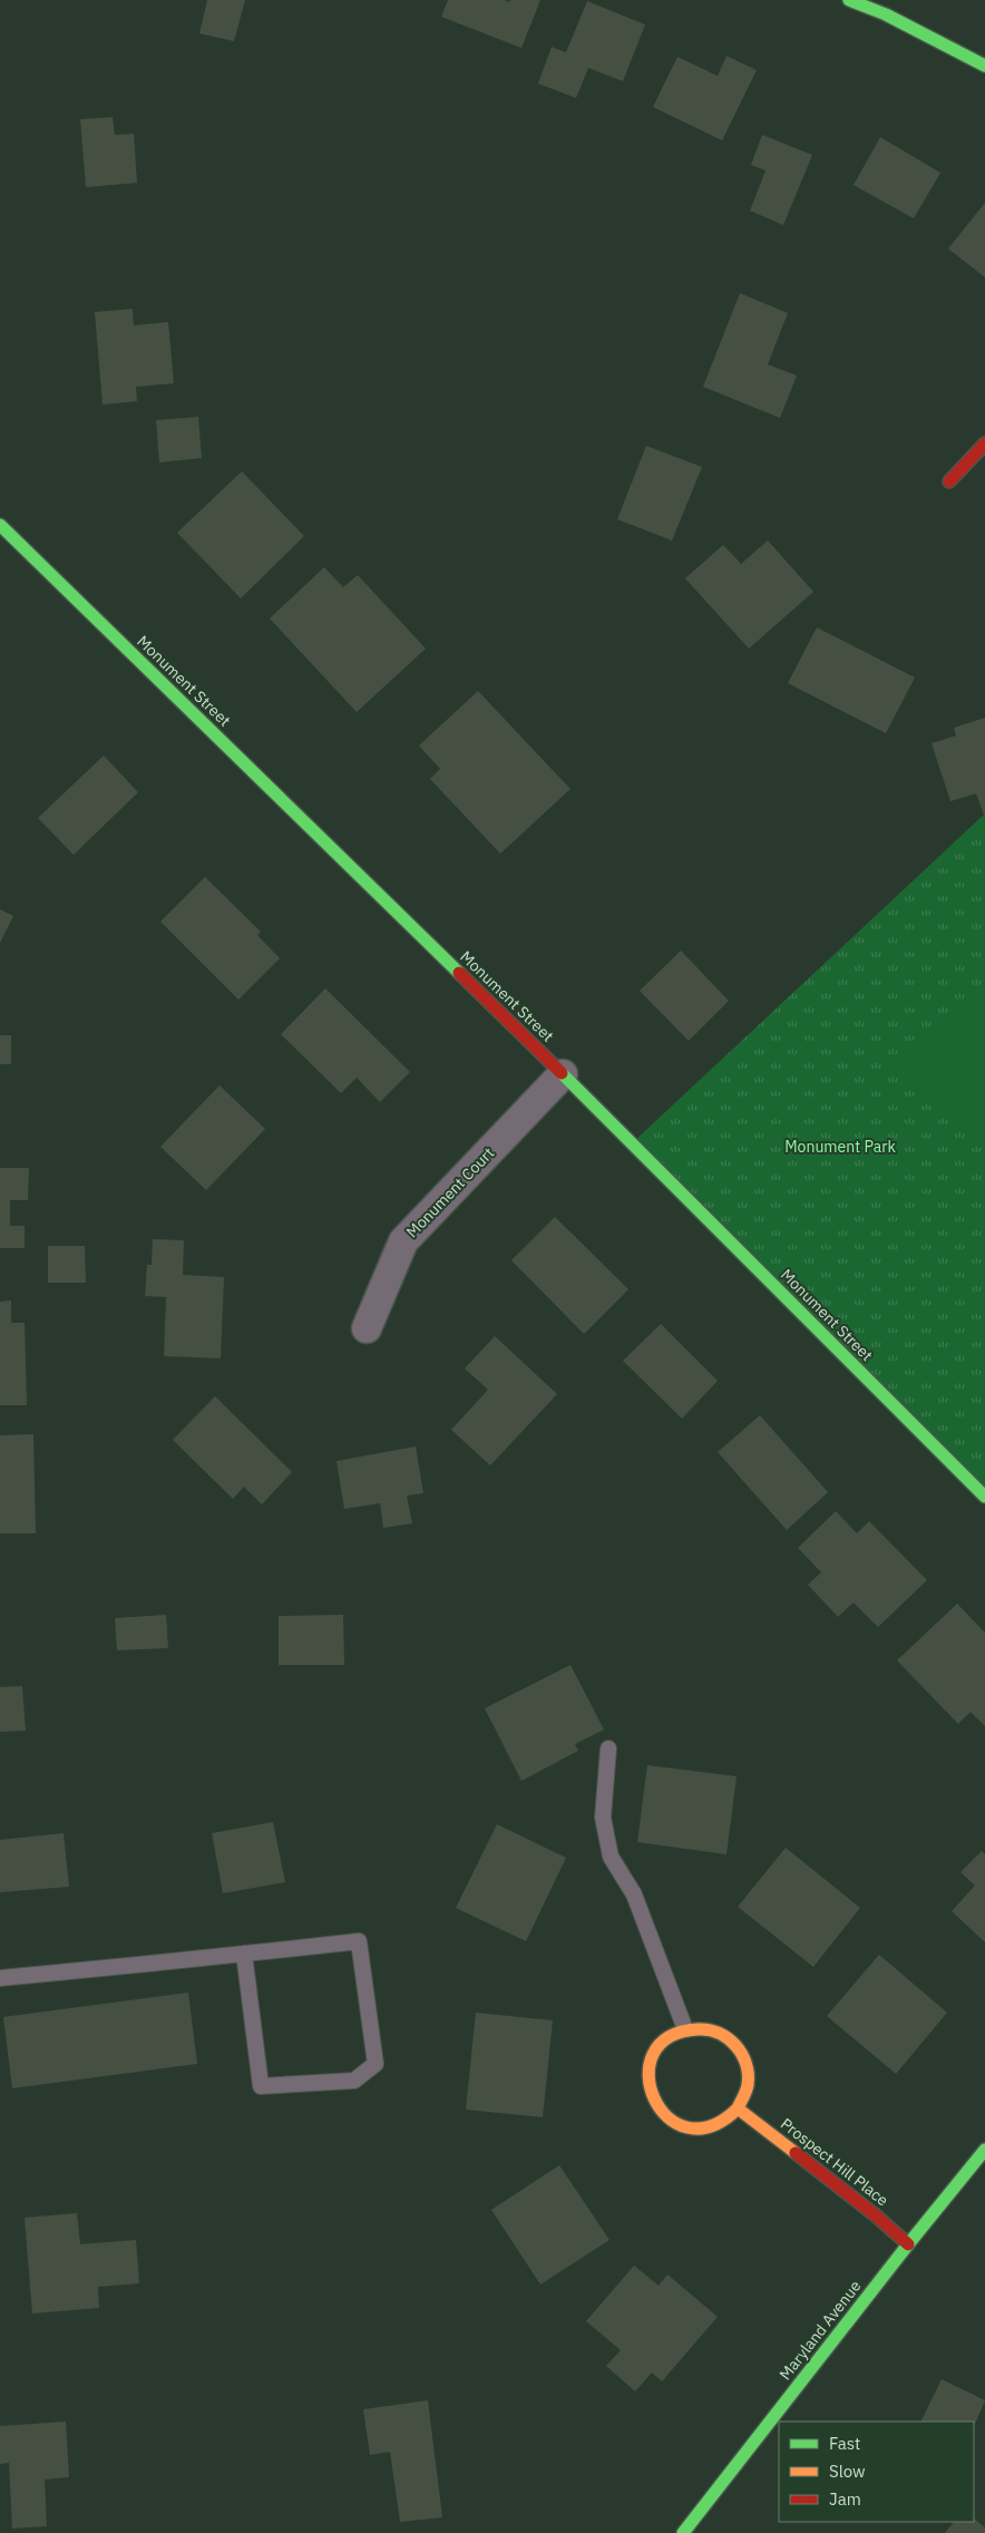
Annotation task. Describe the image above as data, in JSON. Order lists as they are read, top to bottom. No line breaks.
{"streets":{"street":["Monument Street","Monument Court","Prospect Hill Place","Maryland Avenue"]},"crossings":[["Monument Street","Monument Court"],["Prospect Hill Place","Maryland Avenue"]],"parks":["Monument Park"],"legend":["Fast","Slow","Jam"]}
